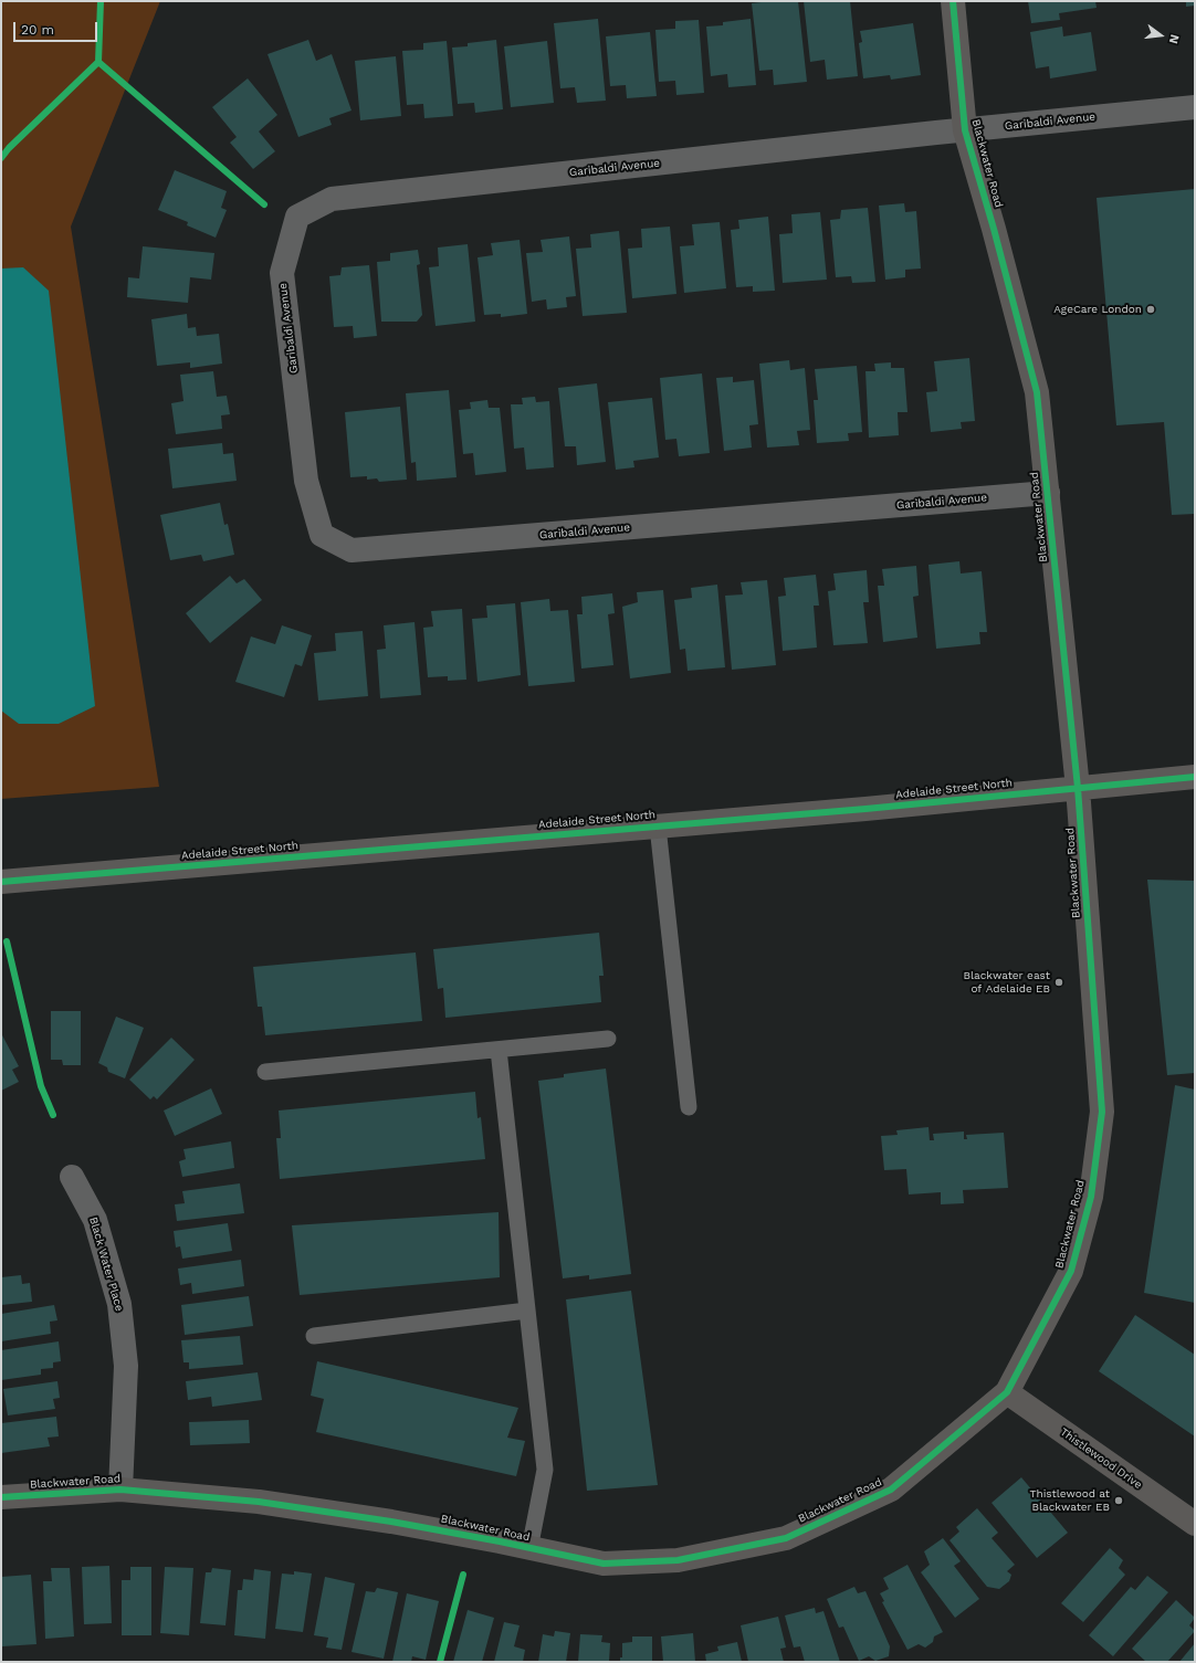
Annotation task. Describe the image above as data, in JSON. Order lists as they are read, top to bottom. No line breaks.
{"streets":{"street":["Garibaldi Avenue","Blackwater Road","Adelaide Street North","Black Water Place","Thistlewood Drive"]},"crossings":[["Garibaldi Avenue","Blackwater Road"],["Blackwater Road","Adelaide Street North"],["Blackwater Road","Black Water Place"],["Blackwater Road","Thistlewood Drive"]],"places":["AgeCare London","Blackwater east of Adelaide EB","Thistlewood at Blackwater EB"],"scale_bar":"20 m","north":"right"}
